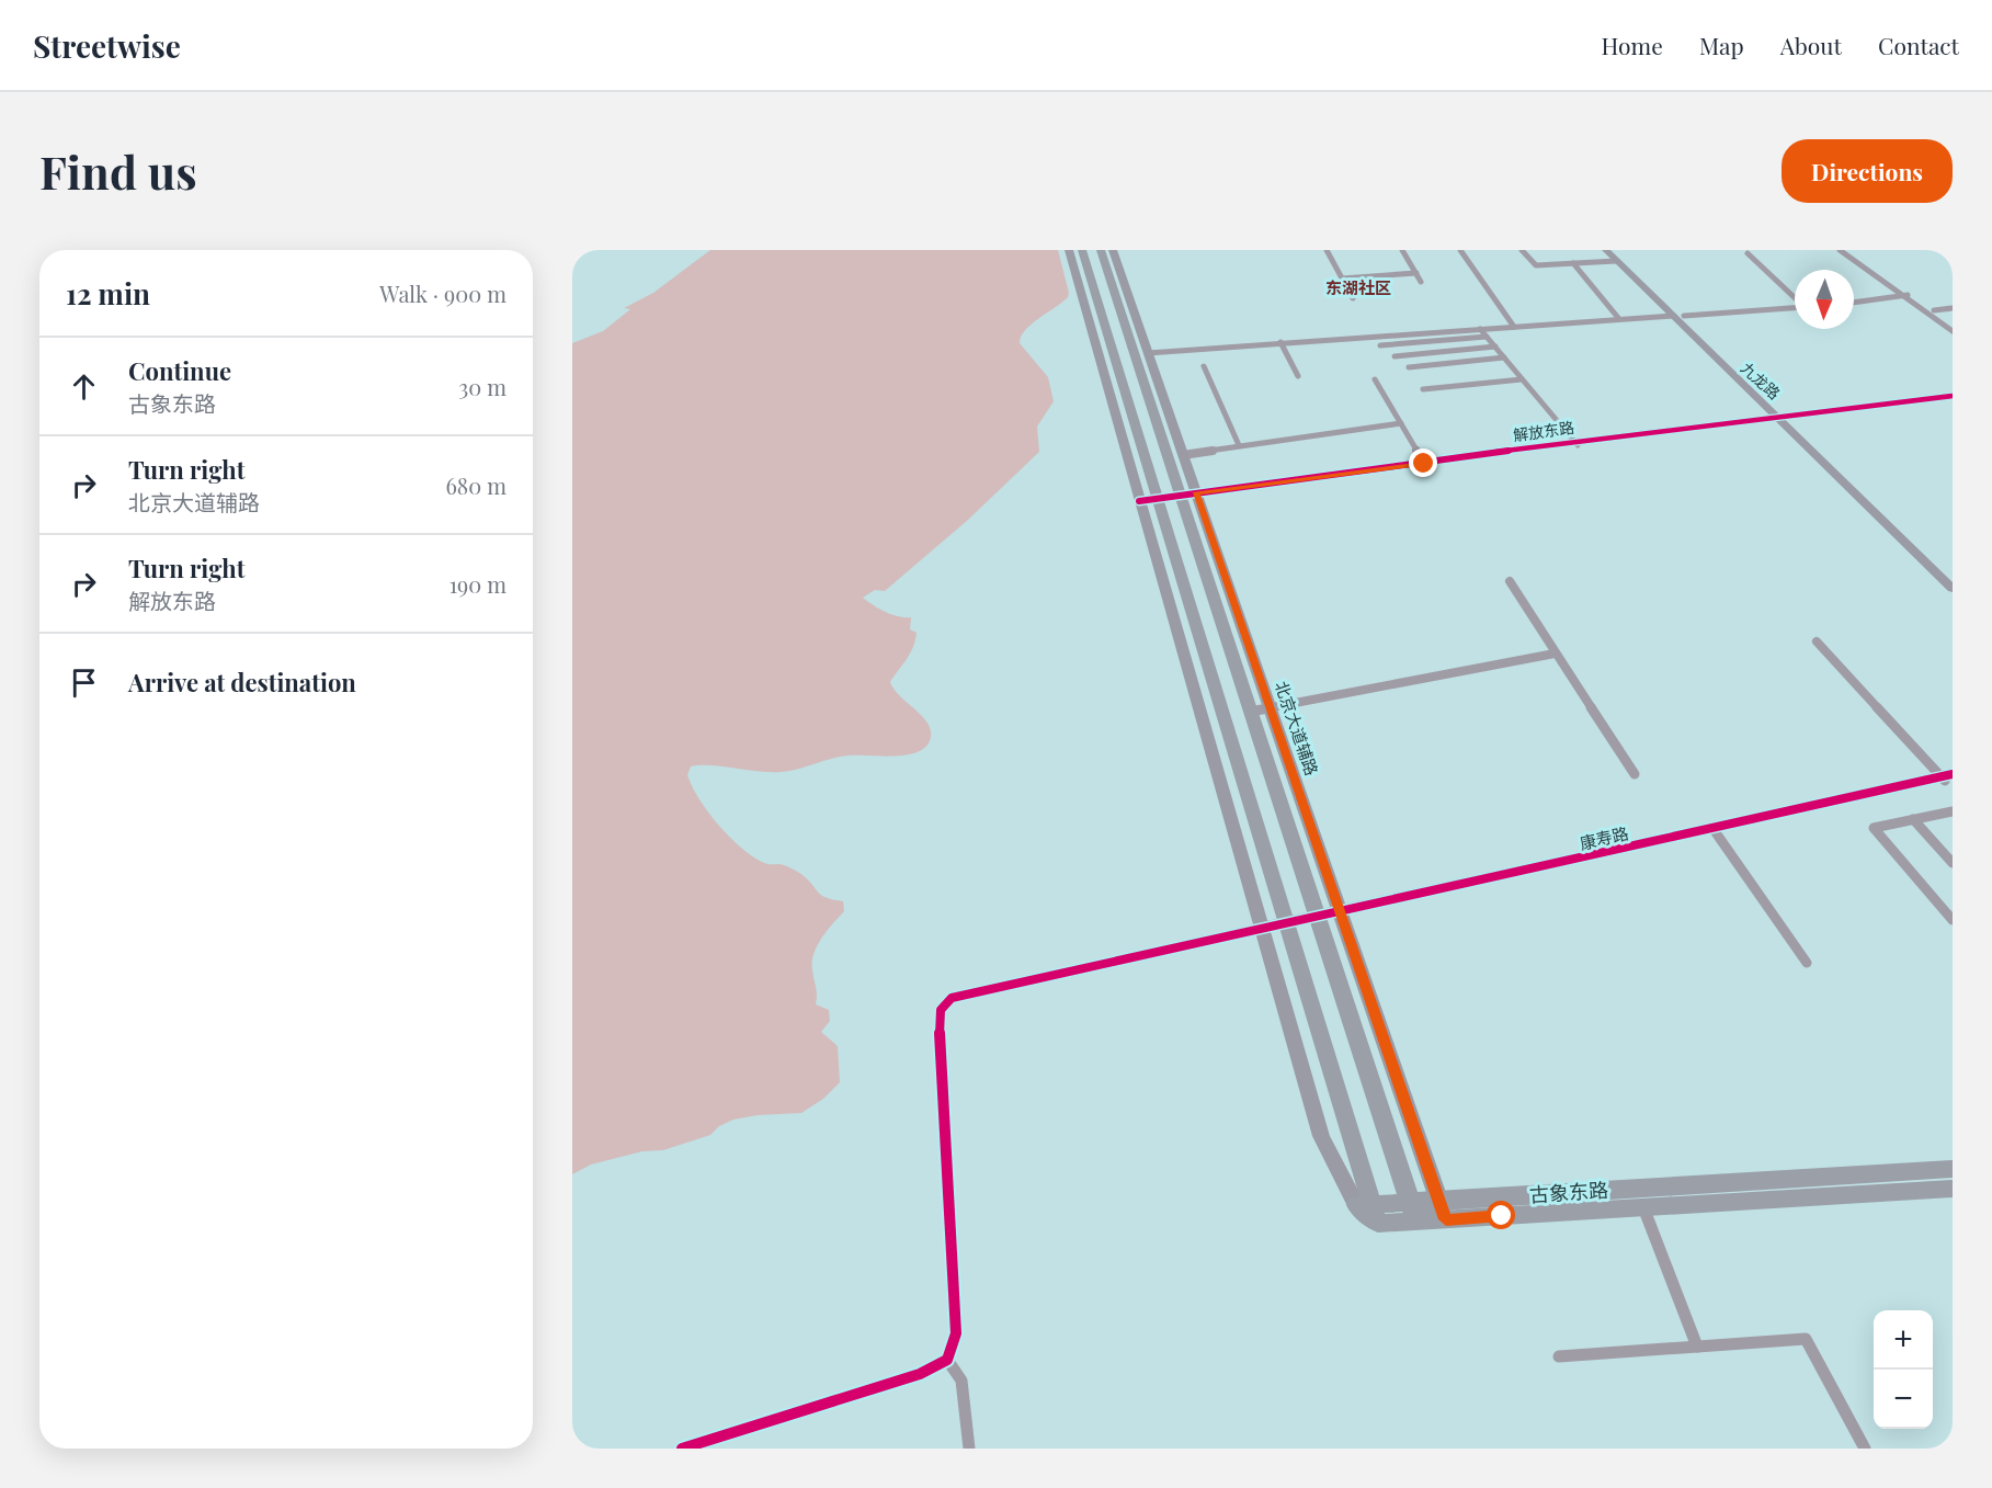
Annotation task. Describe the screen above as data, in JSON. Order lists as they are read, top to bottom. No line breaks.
{"streets":{"main road":["九龙路","北京大道辅路","古象东路"],"street":["解放东路","康寿路"]},"crossings":[["九龙路","解放东路"],["解放东路","北京大道辅路"],["北京大道辅路","康寿路"],["北京大道辅路","古象东路"]],"districts":["东湖社区"],"north":"bottom","page":{"header":"Streetwise","nav":["Home","Map","About","Contact"],"buttons":"Directions","title":"Find us","heading":["12 min","Walk · 900 m"],"list":[["Continue","古象东路","30 m"],["Turn right","北京大道辅路","680 m"],["Turn right","解放东路","190 m"],"Arrive at destination"],"map_buttons":["+","−"]}}
